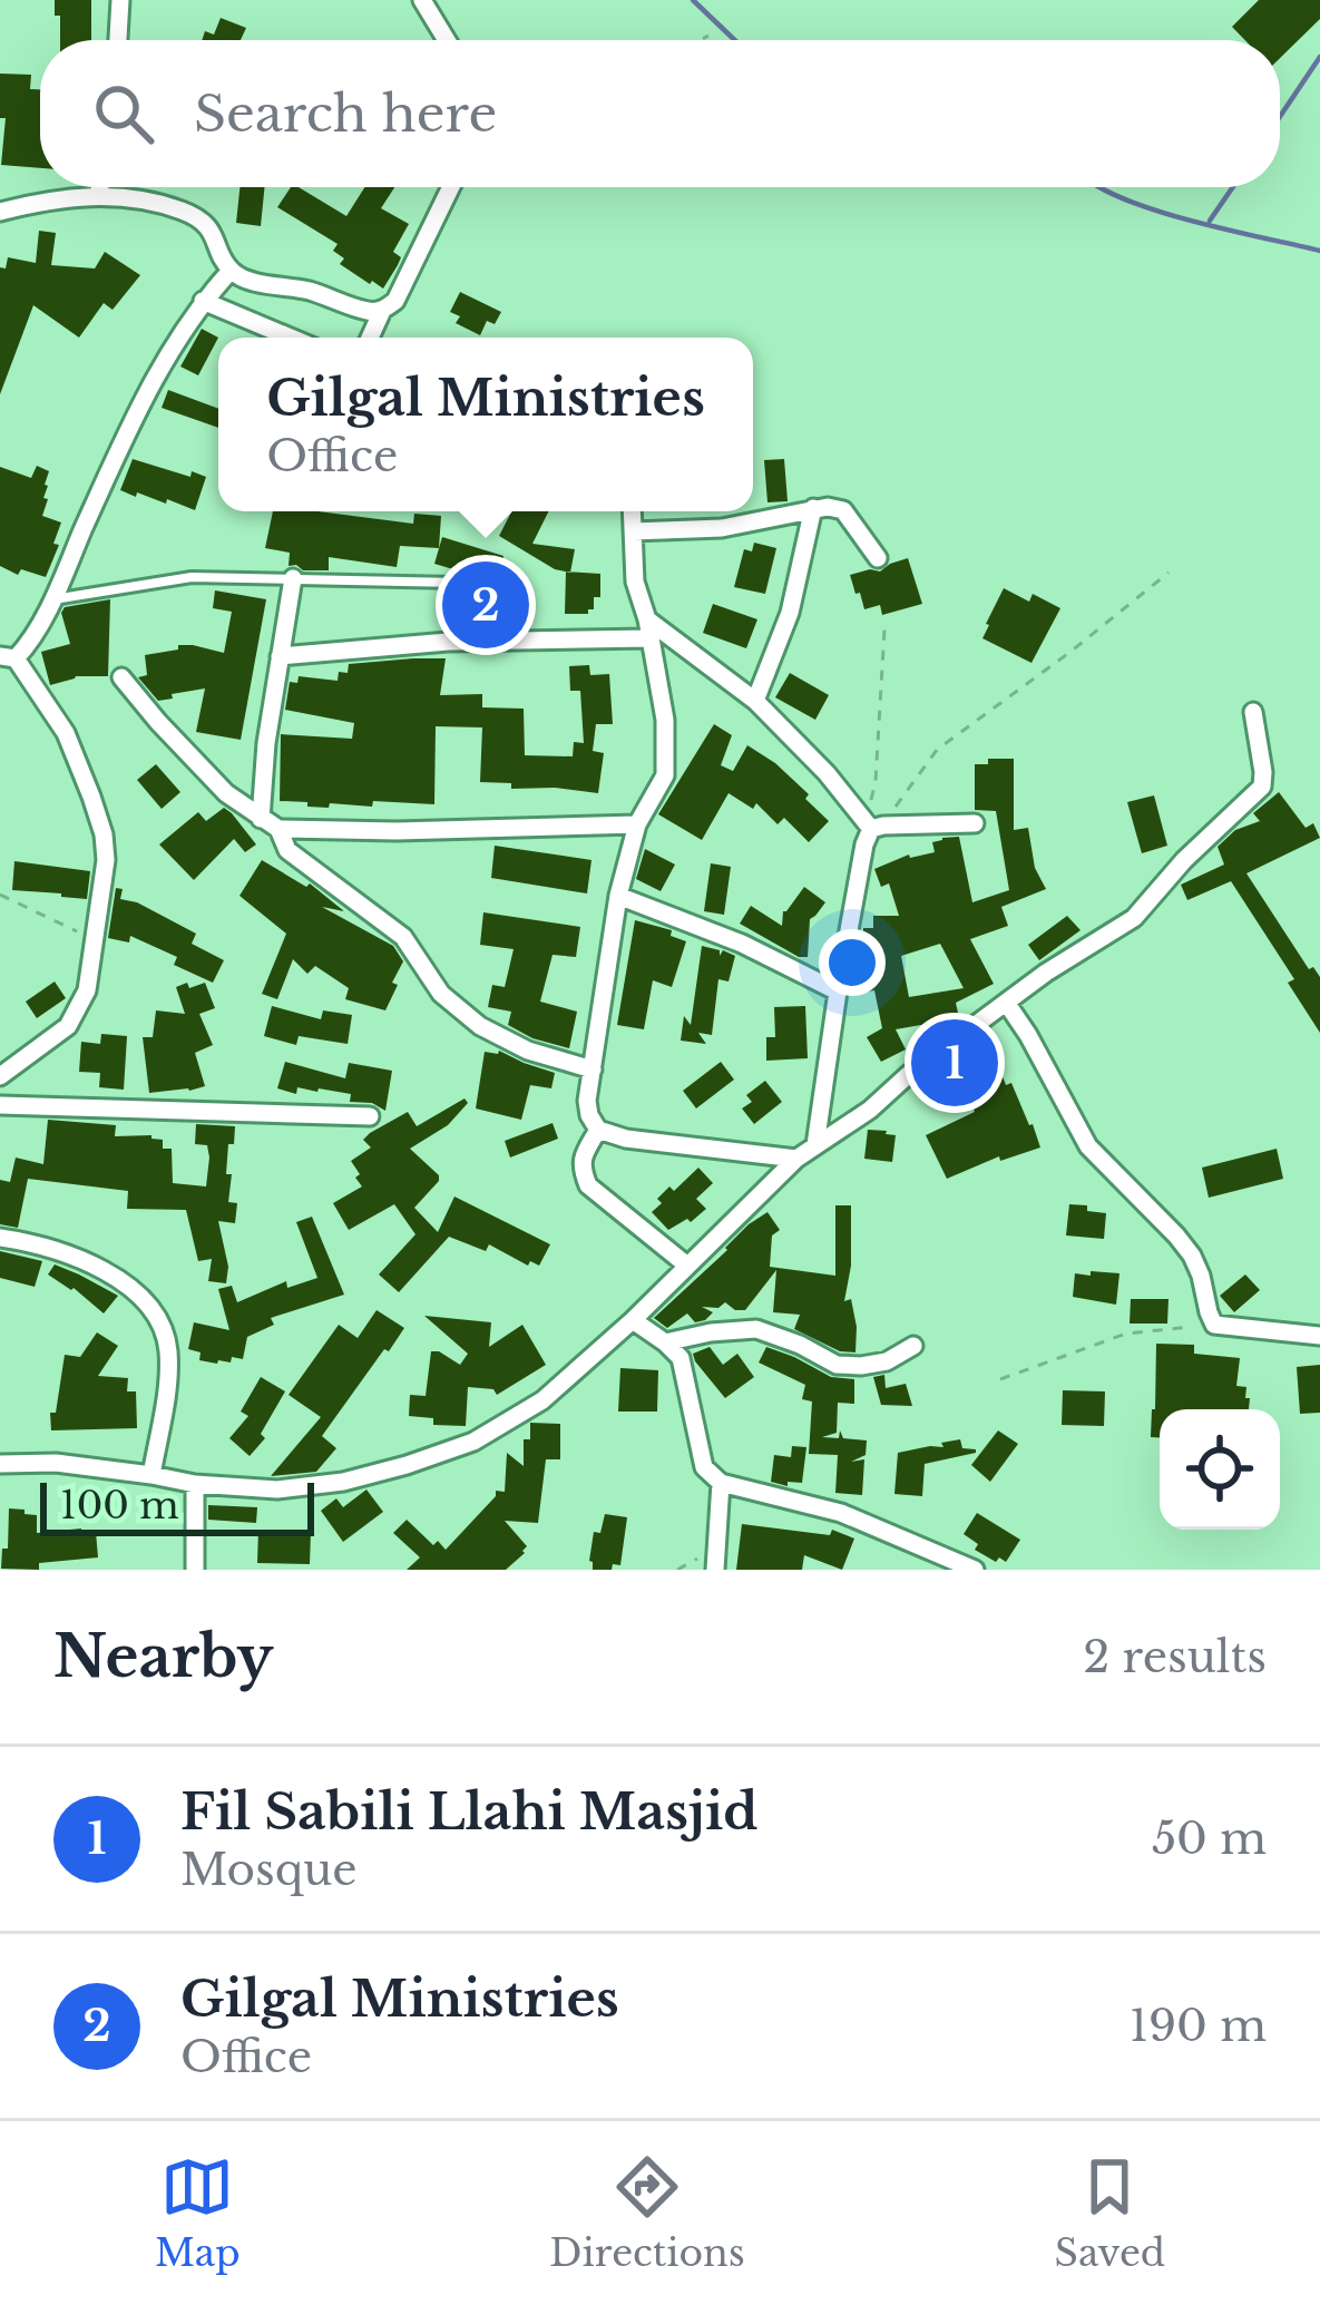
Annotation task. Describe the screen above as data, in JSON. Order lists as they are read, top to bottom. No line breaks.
{"scale_bar":"100 m","page":{"search":"Search here","popup":["Gilgal Ministries","Office"],"pins":["2","1"],"scale":"100 m","heading":["Nearby","2 results"],"list":[{"mark":"1","name":"Fil Sabili Llahi Masjid","note":"Mosque","value":"50 m"},{"mark":"2","name":"Gilgal Ministries","note":"Office","value":"190 m"}],"nav":["Map","Directions","Saved"]}}
